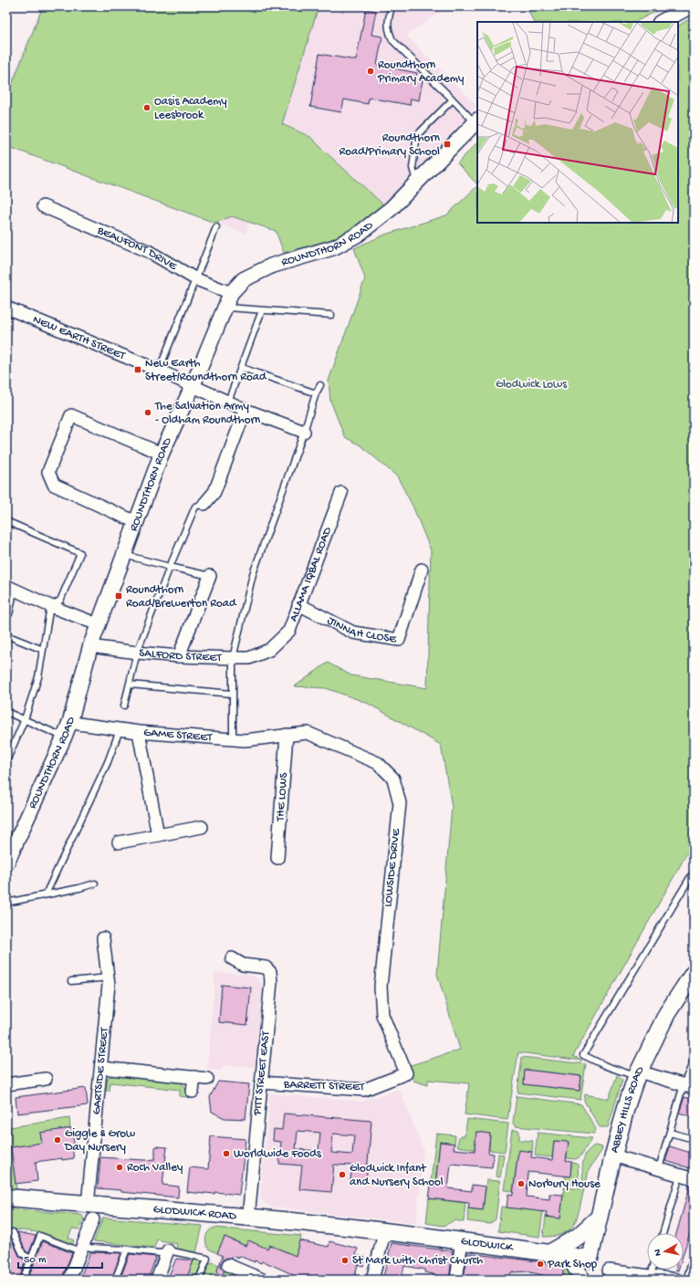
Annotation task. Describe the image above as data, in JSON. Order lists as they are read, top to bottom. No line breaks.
{"streets":{"main road":["ABBEY HILLS ROAD","GLODWICK ROAD","GLODWICK"],"street":["ROUNDTHORN ROAD","BEAUFONT DRIVE","NEW EARTH STREET","ALLAMA IQBAL ROAD","JINNAH CLOSE","SALFORD STREET","GAME STREET","THE LOWS","LOWSIDE DRIVE","GARTSIDE STREET","PITT STREET EAST","BARRETT STREET"]},"crossings":[["ROUNDTHORN ROAD","BEAUFONT DRIVE"],["ROUNDTHORN ROAD","NEW EARTH STREET"],["ROUNDTHORN ROAD","SALFORD STREET"],["ROUNDTHORN ROAD","GAME STREET"],["ALLAMA IQBAL ROAD","JINNAH CLOSE"],["ALLAMA IQBAL ROAD","SALFORD STREET"],["GAME STREET","THE LOWS"],["GAME STREET","LOWSIDE DRIVE"],["THE LOWS","LOWSIDE DRIVE"],["LOWSIDE DRIVE","BARRETT STREET"],["GARTSIDE STREET","GLODWICK ROAD"],["PITT STREET EAST","BARRETT STREET"],["PITT STREET EAST","GLODWICK ROAD"],["ABBEY HILLS ROAD","GLODWICK"],["GLODWICK ROAD","GLODWICK"]],"parks":["Glodwick Lows"],"places":{"other":["Roundthorn Primary Academy","Oasis Academy Leesbrook","The Salvation Army - Oldham Roundthorn","Giggle & Grow Day Nursery","Worldwide Foods","Roch Valley","Glodwick Infant and Nursery School","Norbury House","St Mark with Christ Church","Park Shop"],"transit":["Roundthorn Road/Primary School","New Earth Street/Roundthorn Road","Roundthorn Road/Brewerton Road"]},"scale_bar":"50 m","north":"left"}
